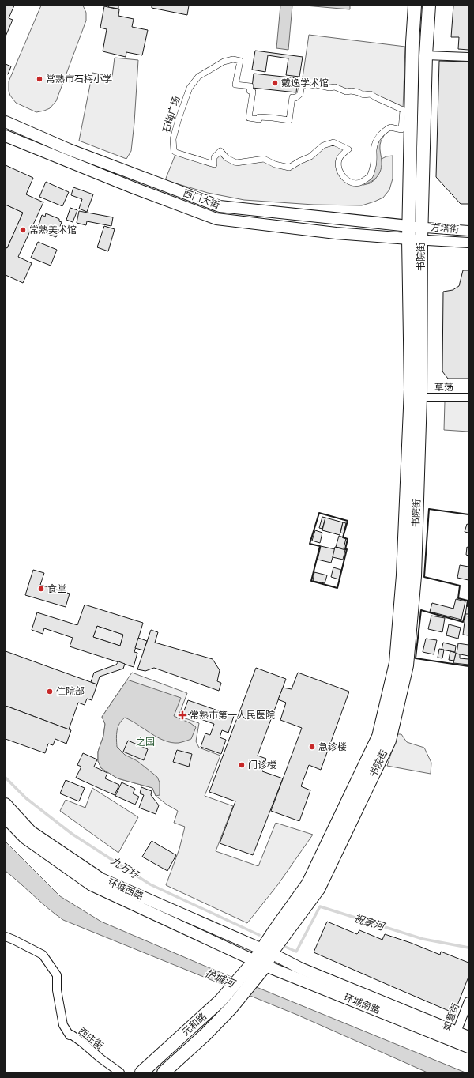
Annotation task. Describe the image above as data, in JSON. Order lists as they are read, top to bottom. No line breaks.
{"streets":{"main road":["西门大街","书院街","环城西路","环城南路","元和路"],"street":["石梅广场","方塔街","草荡","如意街","西庄街"]},"crossings":[["西门大街","方塔街"],["西门大街","书院街"],["方塔街","书院街"],["书院街","草荡"],["书院街","环城西路"],["书院街","环城南路"],["书院街","元和路"],["环城西路","环城南路"],["环城南路","如意街"]],"water":["九万圩","祝家河","护城河"],"parks":["之园"],"places":{"other":["常熟市石梅小学","戴逸学术馆","常熟美术馆","食堂","住院部","急诊楼","门诊楼"],"health":["常熟市第一人民医院"]}}
